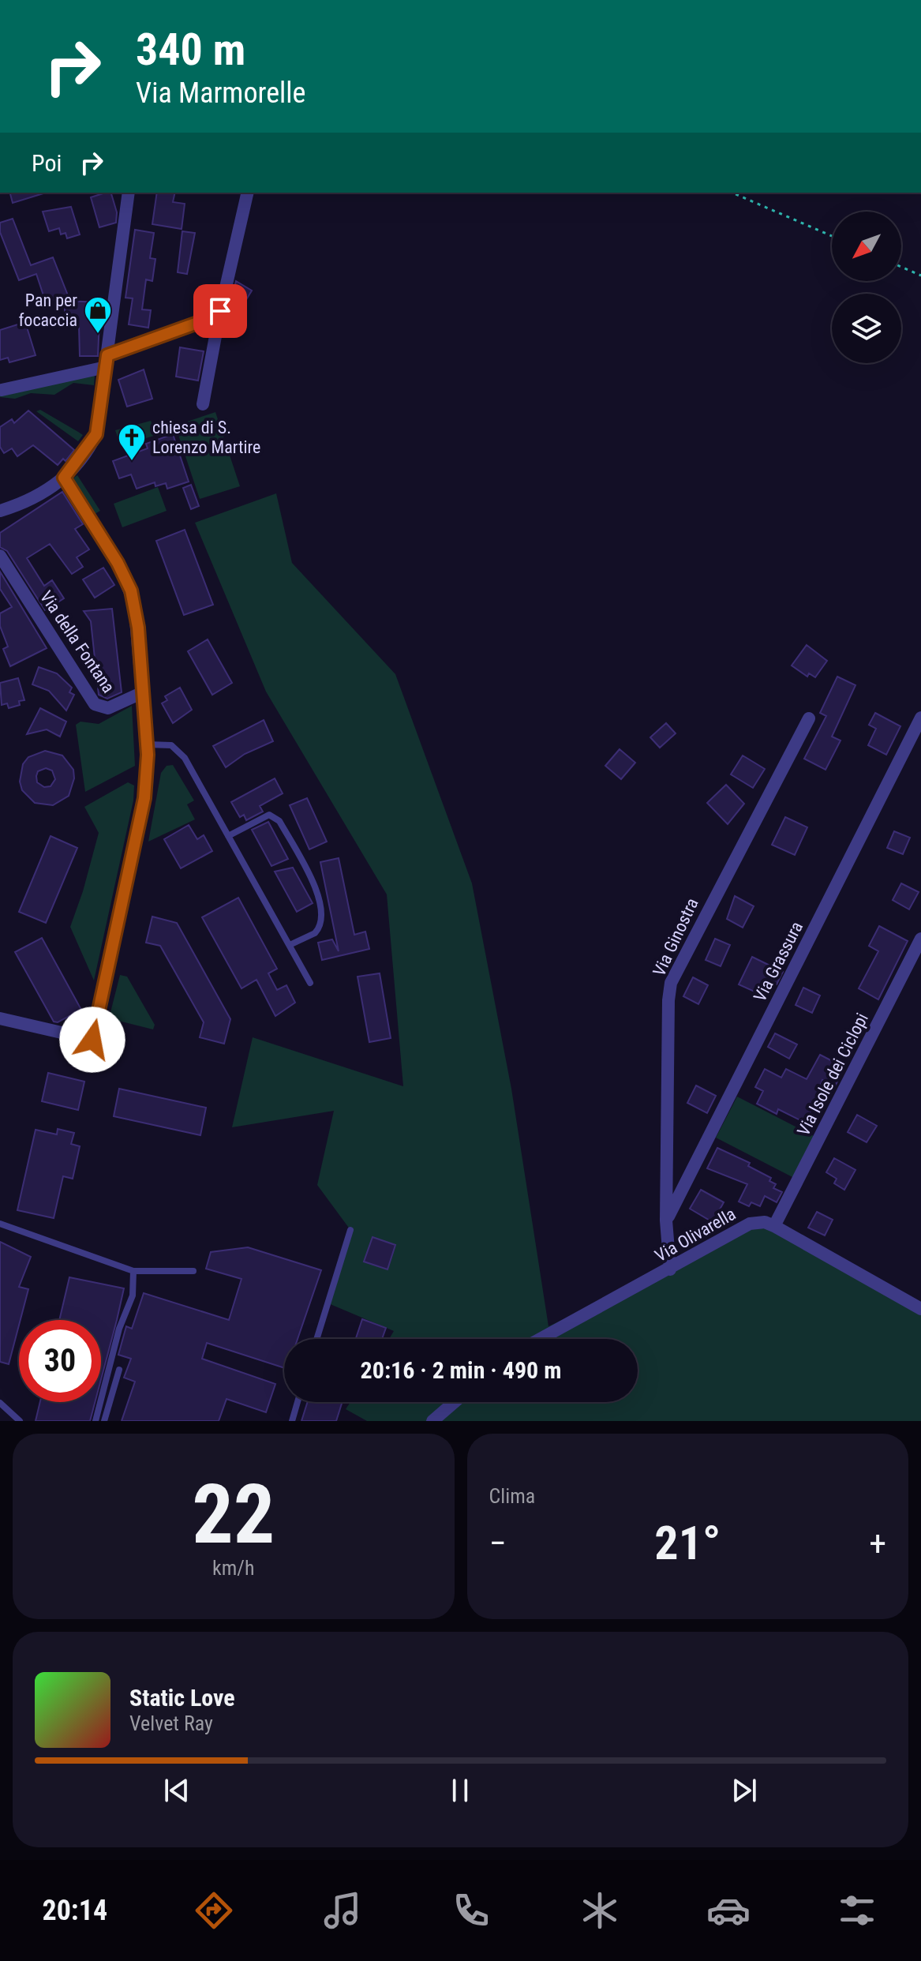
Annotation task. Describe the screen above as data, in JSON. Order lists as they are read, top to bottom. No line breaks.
{"streets":{"street":["Via della Fontana","Via Ginostra","Via Grassura","Via Isole dei Ciclopi","Via Olivarella"]},"crossings":[["Via Ginostra","Via Grassura"],["Via Ginostra","Via Olivarella"],["Via Isole dei Ciclopi","Via Olivarella"]],"places":{"shop":["Pan per focaccia"],"church":["chiesa di S. Lorenzo Martire"]},"north":"bottom left","page":{"turn":["340 m","Via Marmorelle"],"then":"Poi","limit":"30","trip":"20:16 · 2 min · 490 m","tile":[["22","km/h"],"Clima"],"heat":["−","21°","+"],"song":["Static Love","Velvet Ray"],"tabs":"20:14"}}
